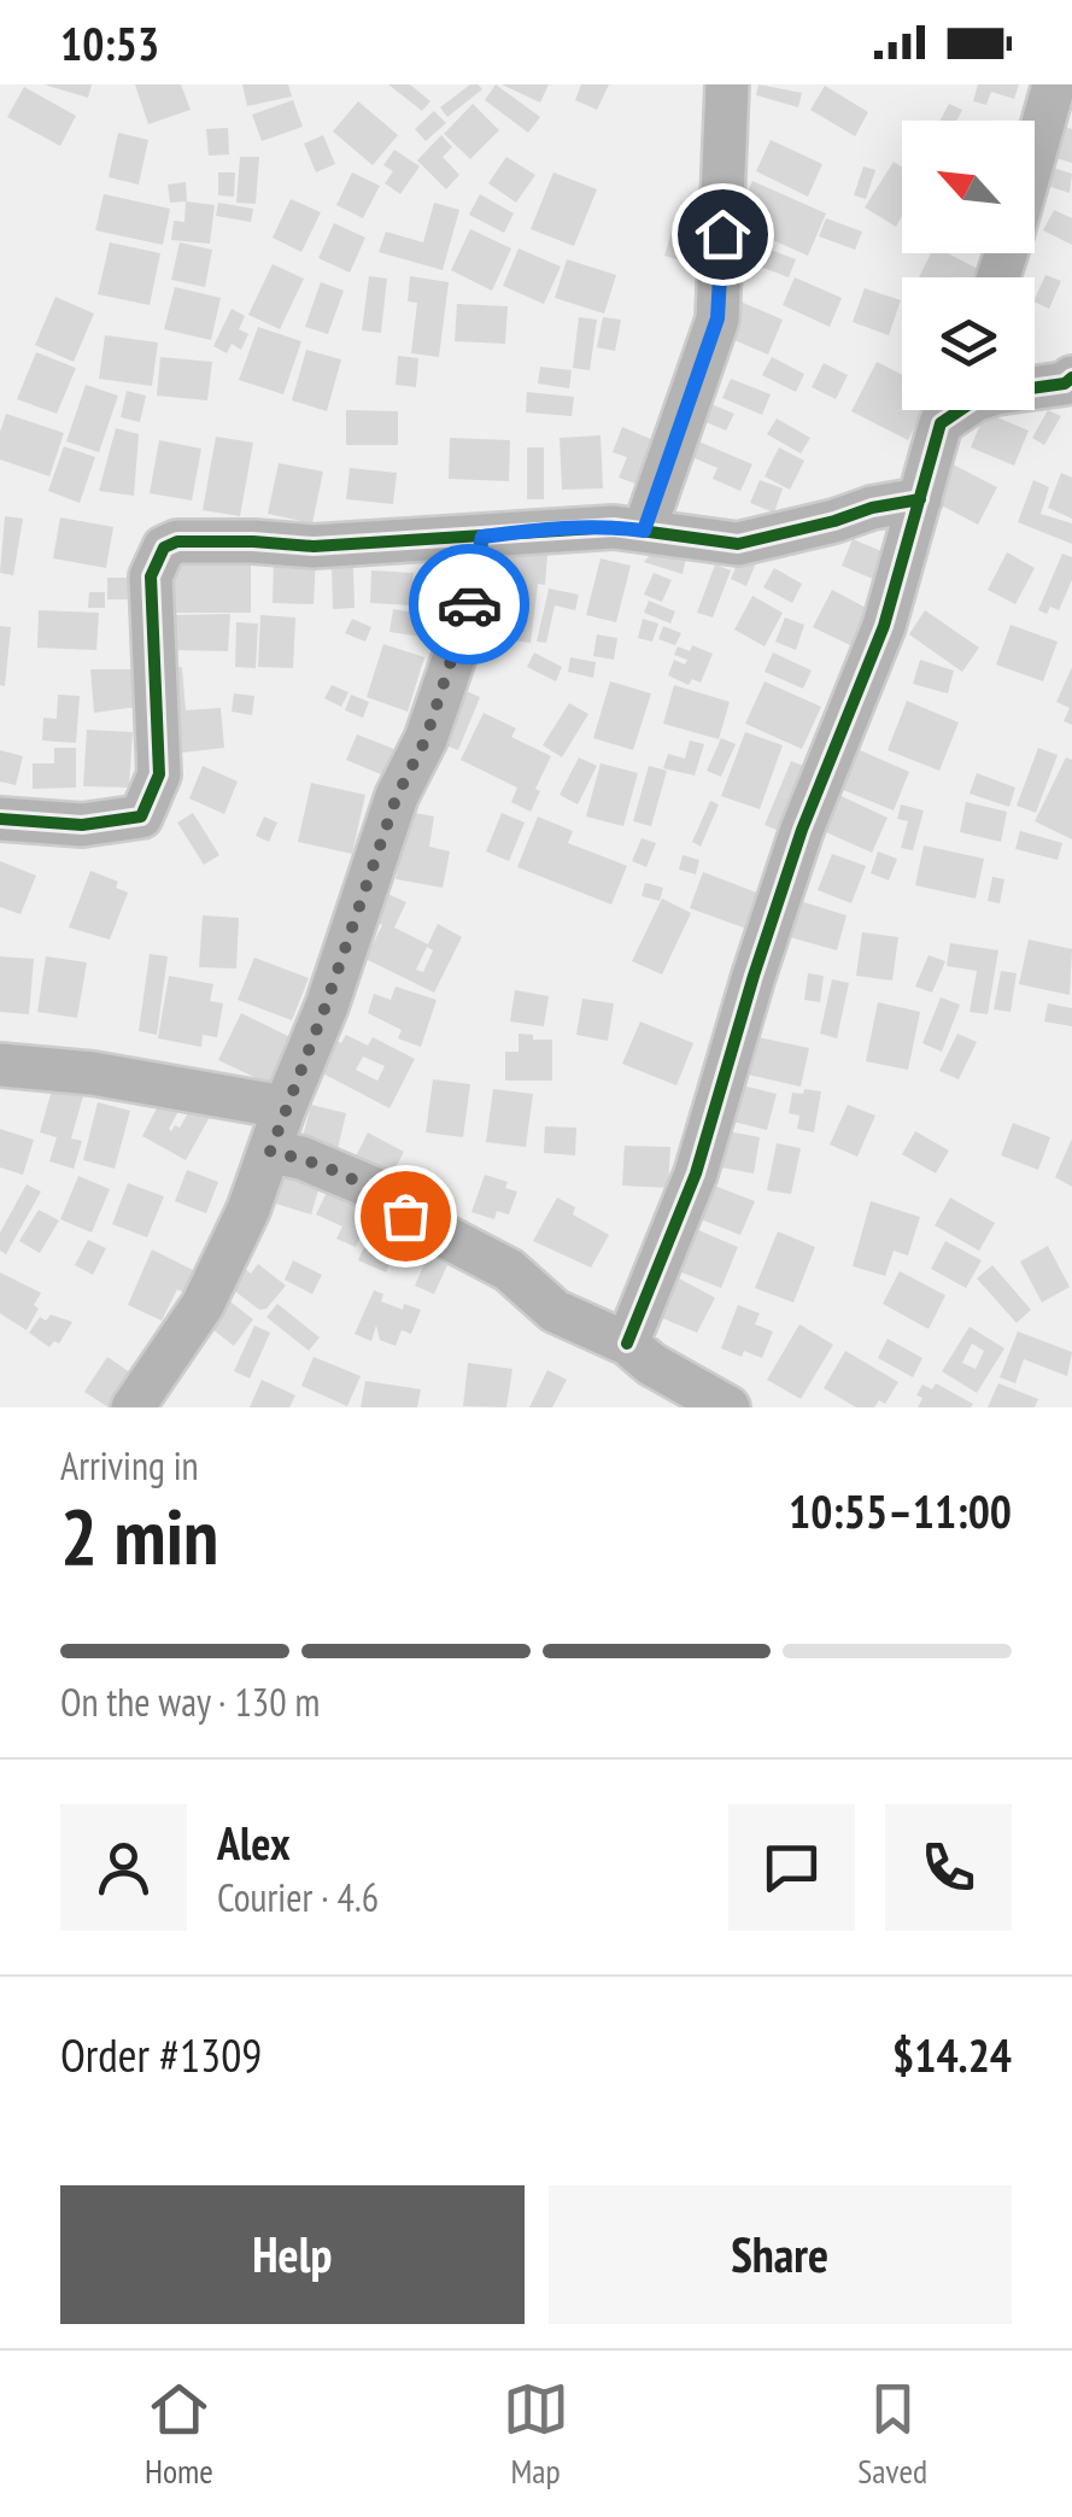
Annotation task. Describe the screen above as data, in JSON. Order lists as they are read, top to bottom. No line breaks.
{"north":"top left","page":{"status":"10:53","heading":["2 min","Arriving in","10:55–11:00"],"panel":["Alex","Courier · 4.6","Order #1309","$14.24"],"bar":"On the way · 130 m","buttons":["Help","Share"],"tabs":["Home","Map","Saved"]}}
